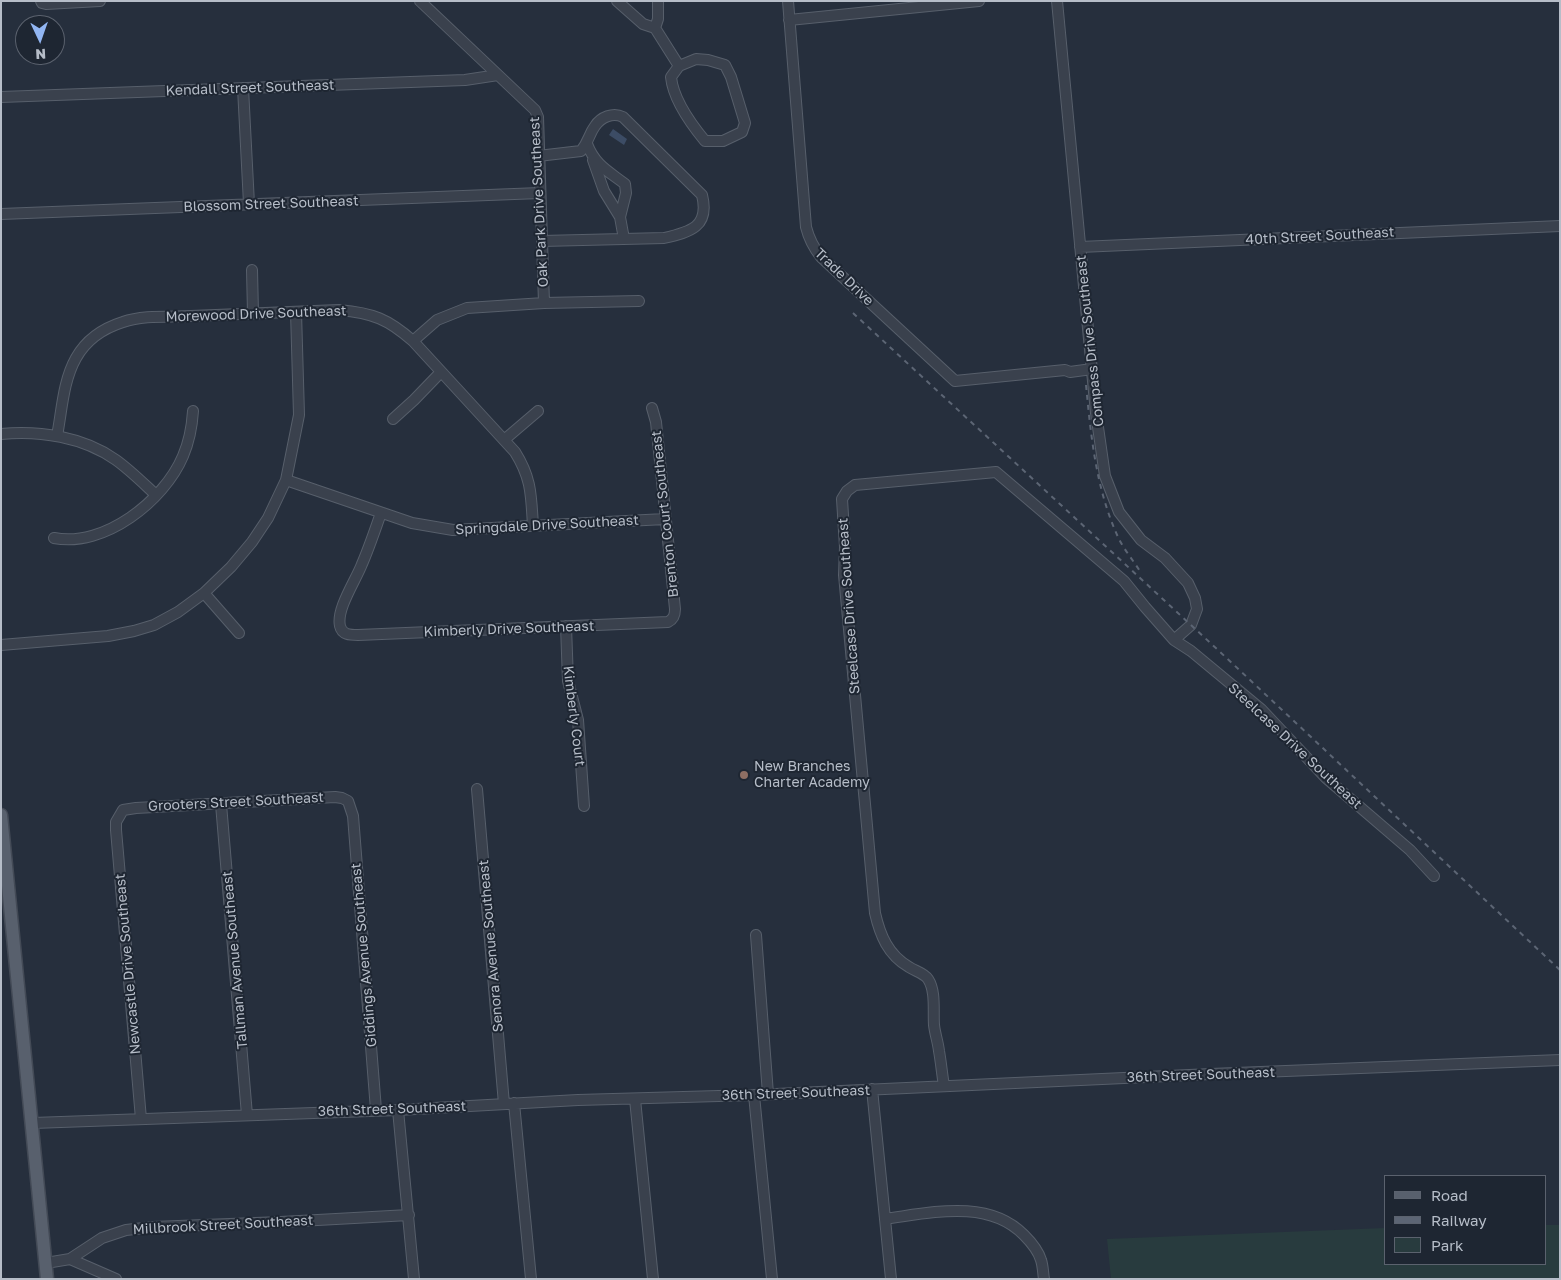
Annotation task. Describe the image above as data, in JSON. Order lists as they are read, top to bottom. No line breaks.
{"streets":{"street":["Kendall Street Southeast","Oak Park Drive Southeast","Blossom Street Southeast","40th Street Southeast","Trade Drive","Morewood Drive Southeast","Compass Drive Southeast","Brenton Court Southeast","Springdale Drive Southeast","Steelcase Drive Southeast","Kimberly Drive Southeast","Kimberly Court","Grooters Street Southeast","Senora Avenue Southeast","Giddings Avenue Southeast","Tallman Avenue Southeast","Newcastle Drive Southeast","36th Street Southeast","Millbrook Street Southeast"]},"crossings":[["Kendall Street Southeast","Oak Park Drive Southeast"],["Oak Park Drive Southeast","Blossom Street Southeast"],["40th Street Southeast","Compass Drive Southeast"],["Trade Drive","Compass Drive Southeast"],["Morewood Drive Southeast","Springdale Drive Southeast"],["Compass Drive Southeast","Steelcase Drive Southeast"],["Brenton Court Southeast","Springdale Drive Southeast"],["Brenton Court Southeast","Kimberly Drive Southeast"],["Springdale Drive Southeast","Kimberly Drive Southeast"],["Steelcase Drive Southeast","36th Street Southeast"],["Kimberly Drive Southeast","Kimberly Court"],["Grooters Street Southeast","Giddings Avenue Southeast"],["Grooters Street Southeast","Tallman Avenue Southeast"],["Grooters Street Southeast","Newcastle Drive Southeast"],["Senora Avenue Southeast","36th Street Southeast"],["Giddings Avenue Southeast","36th Street Southeast"],["Tallman Avenue Southeast","36th Street Southeast"],["Newcastle Drive Southeast","36th Street Southeast"]],"places":["New Branches Charter Academy"],"legend":["Road","Railway","Park"],"north":"bottom"}
